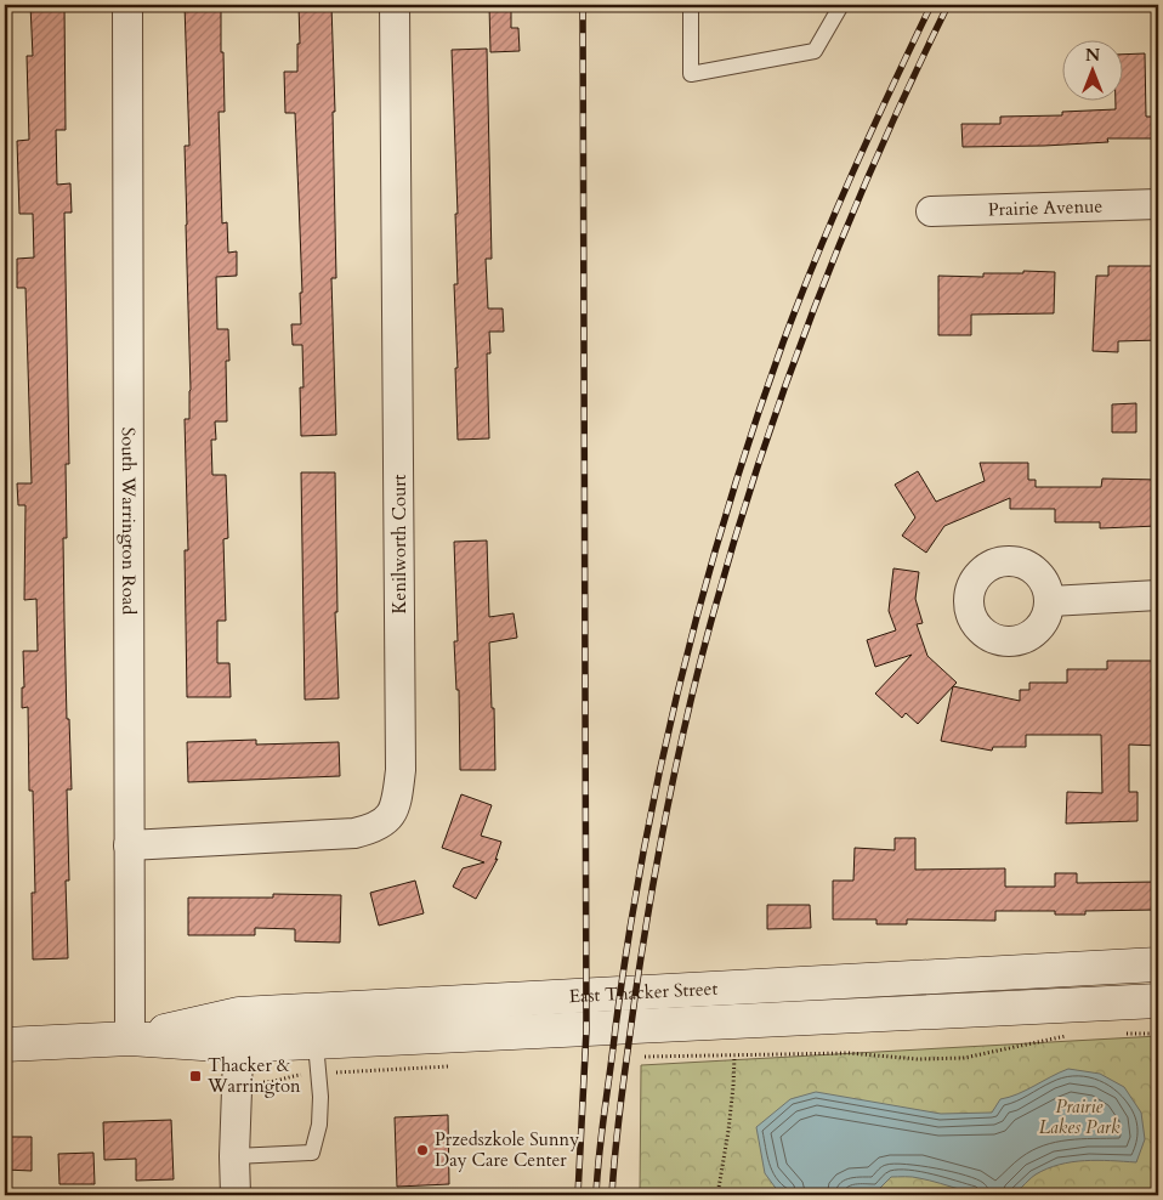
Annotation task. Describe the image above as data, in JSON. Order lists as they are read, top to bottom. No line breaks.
{"streets":{"main road":["East Thacker Street"],"street":["Prairie Avenue","South Warrington Road","Kenilworth Court"]},"crossings":[["South Warrington Road","Kenilworth Court"],["South Warrington Road","East Thacker Street"]],"parks":["Prairie Lakes Park"],"places":{"transit":["Thacker & Warrington"],"other":["Przedszkole Sunny Day Care Center"]},"north":"top"}
